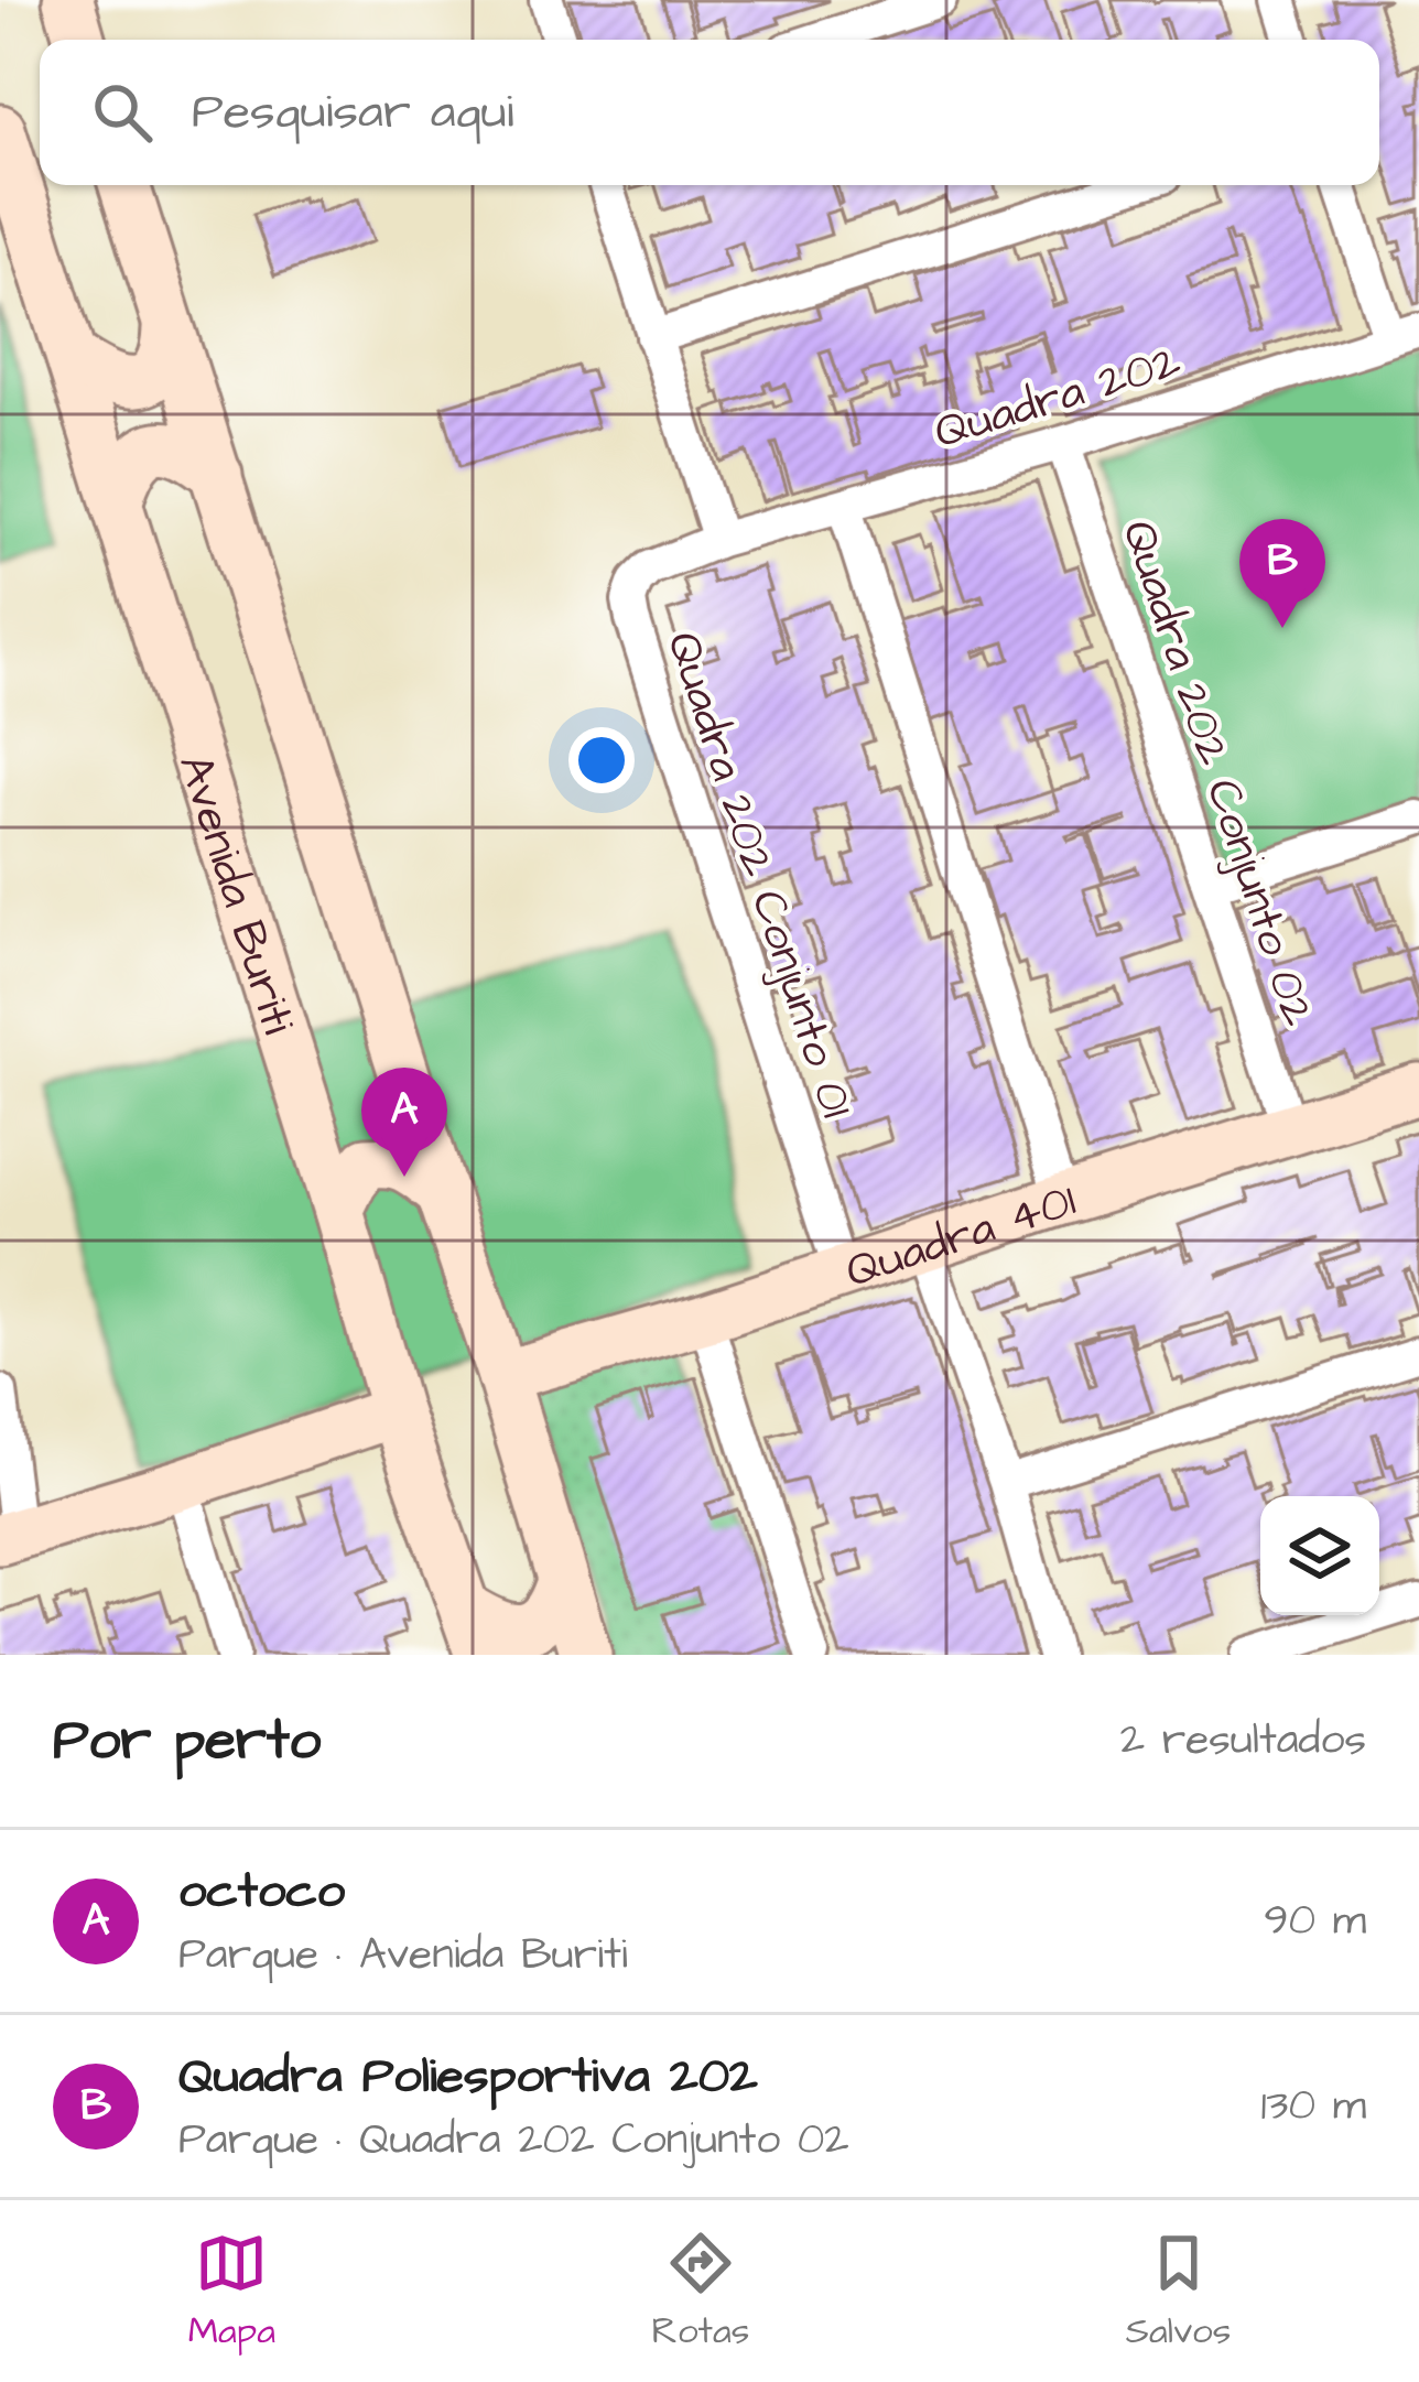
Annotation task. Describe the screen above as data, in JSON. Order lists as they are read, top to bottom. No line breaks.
{"streets":{"main road":["Avenida Buriti","Quadra 401"],"street":["Quadra 202","Quadra 202 Conjunto 02","Quadra 202 Conjunto 01"]},"crossings":[["Quadra 202","Quadra 202 Conjunto 02"],["Quadra 202","Quadra 202 Conjunto 01"],["Quadra 202 Conjunto 02","Quadra 401"],["Quadra 202 Conjunto 01","Quadra 401"]],"page":{"search":"Pesquisar aqui","pins":["B","A"],"heading":["Por perto","2 resultados"],"list":[{"mark":"A","name":"octoco","note":"Parque · Avenida Buriti","value":"90 m"},{"mark":"B","name":"Quadra Poliesportiva 202","note":"Parque · Quadra 202 Conjunto 02","value":"130 m"}],"nav":["Mapa","Rotas","Salvos"]}}
